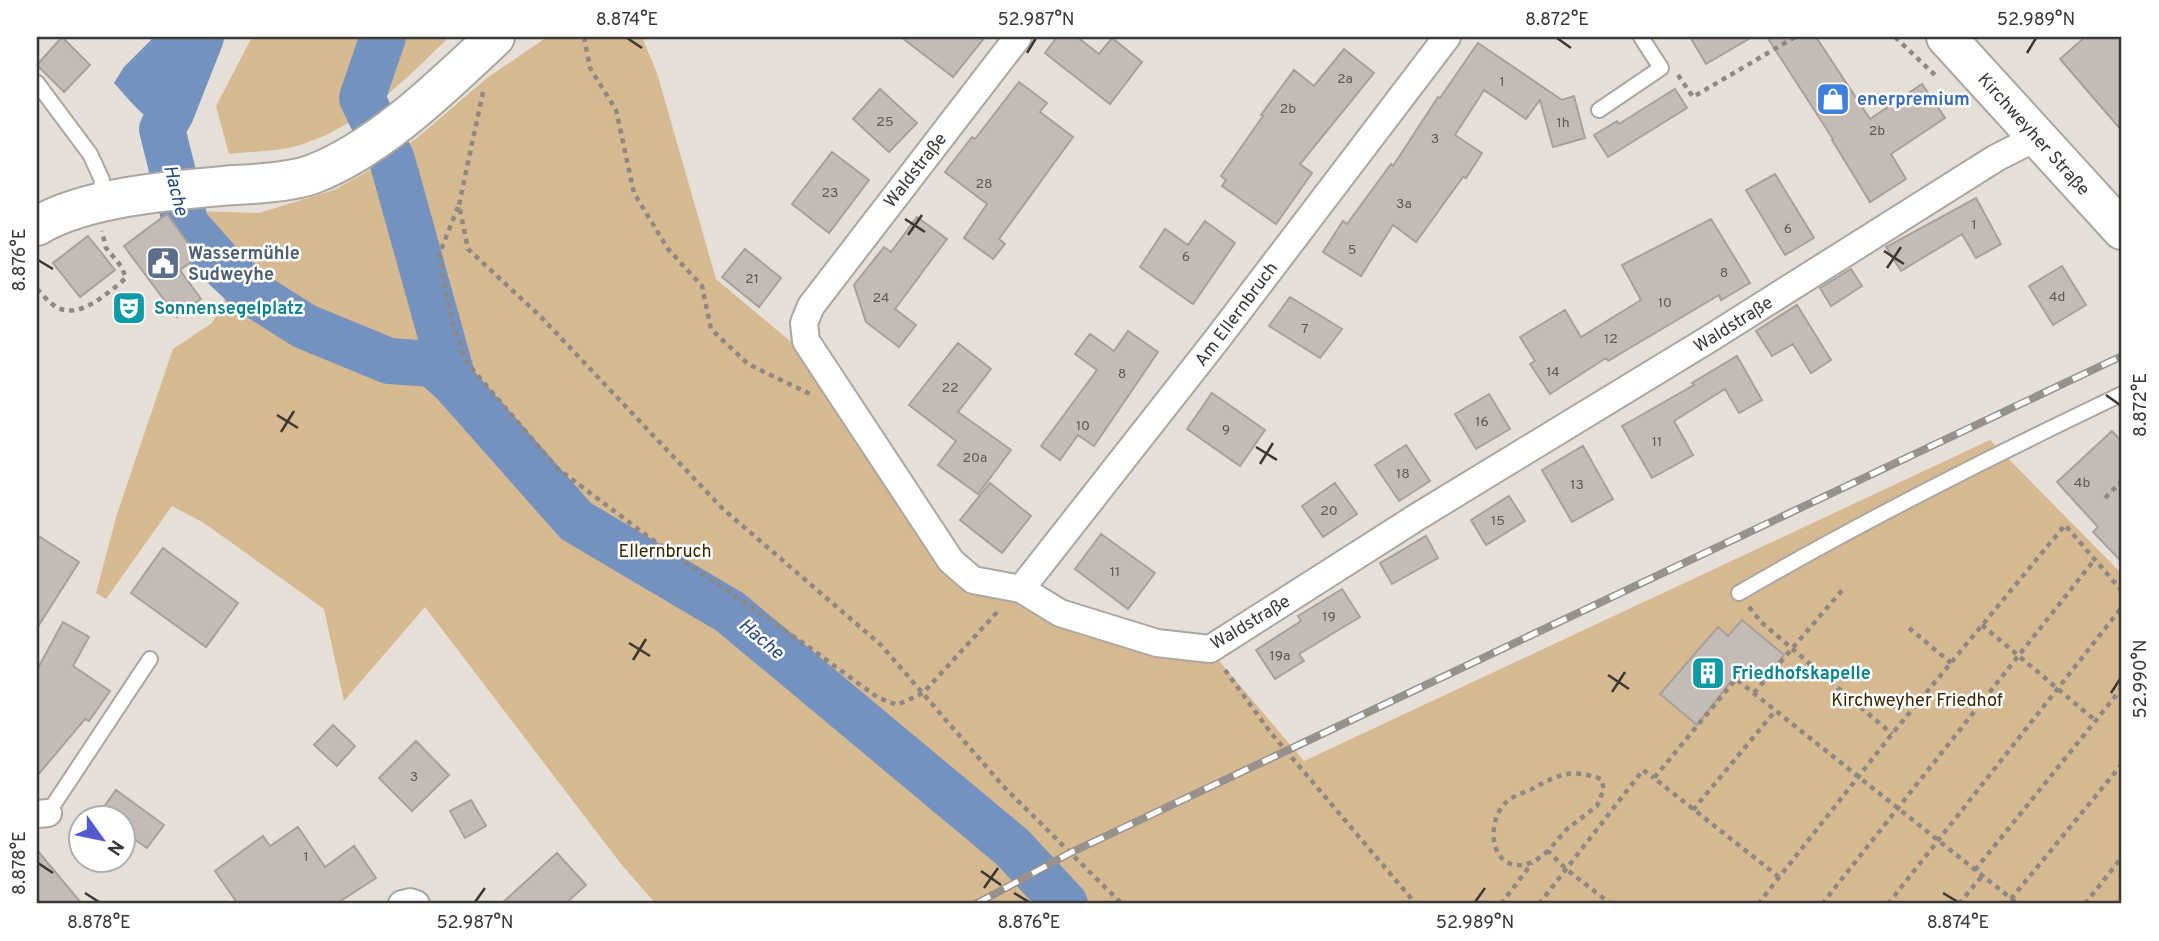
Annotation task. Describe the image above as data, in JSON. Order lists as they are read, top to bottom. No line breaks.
{"streets":{"main road":["Kirchweyher Straße"],"street":["Waldstraße","Am Ellernbruch"]},"crossings":[["Kirchweyher Straße","Waldstraße"],["Waldstraße","Am Ellernbruch"]],"water":["Hache"],"parks":["Ellernbruch","Kirchweyher Friedhof"],"places":{"shop":["enerpremium"],"public building":["Wassermühle Sudweyhe"],"theatre":["Sonnensegelplatz"],"building":["Friedhofskapelle"]},"house_numbers":["2a","1","2b","25","1h","2b","3","28","23","3a","1","6","5","6","8","21","4d","24","10","7","12","14","8","22","16","10","9","11","20a","18","4b","13","20","15","11","19","19a","3","1"],"north":"bottom right","coordinates":["8.874°E","52.987°N","8.872°E","52.989°N","8.876°E","52.990°N","8.878°E"]}
